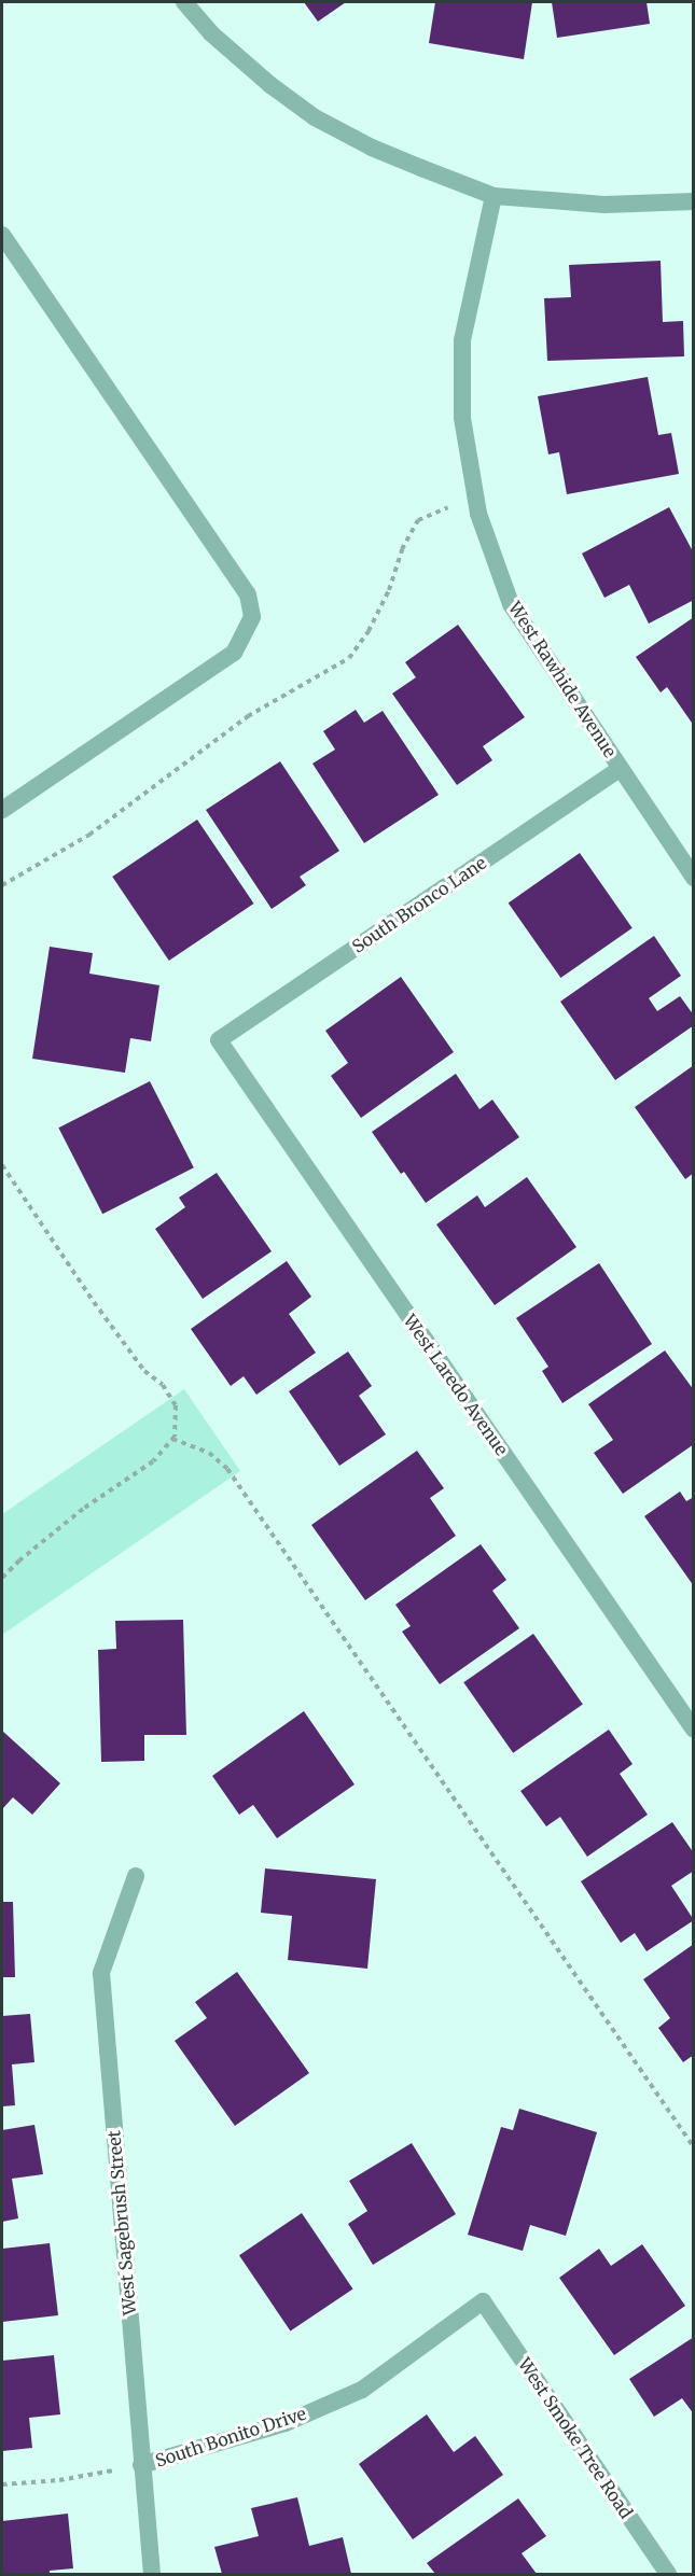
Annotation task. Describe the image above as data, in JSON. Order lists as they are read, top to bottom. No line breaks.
{"streets":{"street":["West Rawhide Avenue","South Bronco Lane","West Laredo Avenue","West Sagebrush Street","South Bonito Drive","West Smoke Tree Road"]},"crossings":[["West Rawhide Avenue","South Bronco Lane"],["South Bronco Lane","West Laredo Avenue"],["West Sagebrush Street","South Bonito Drive"],["South Bonito Drive","West Smoke Tree Road"]]}
